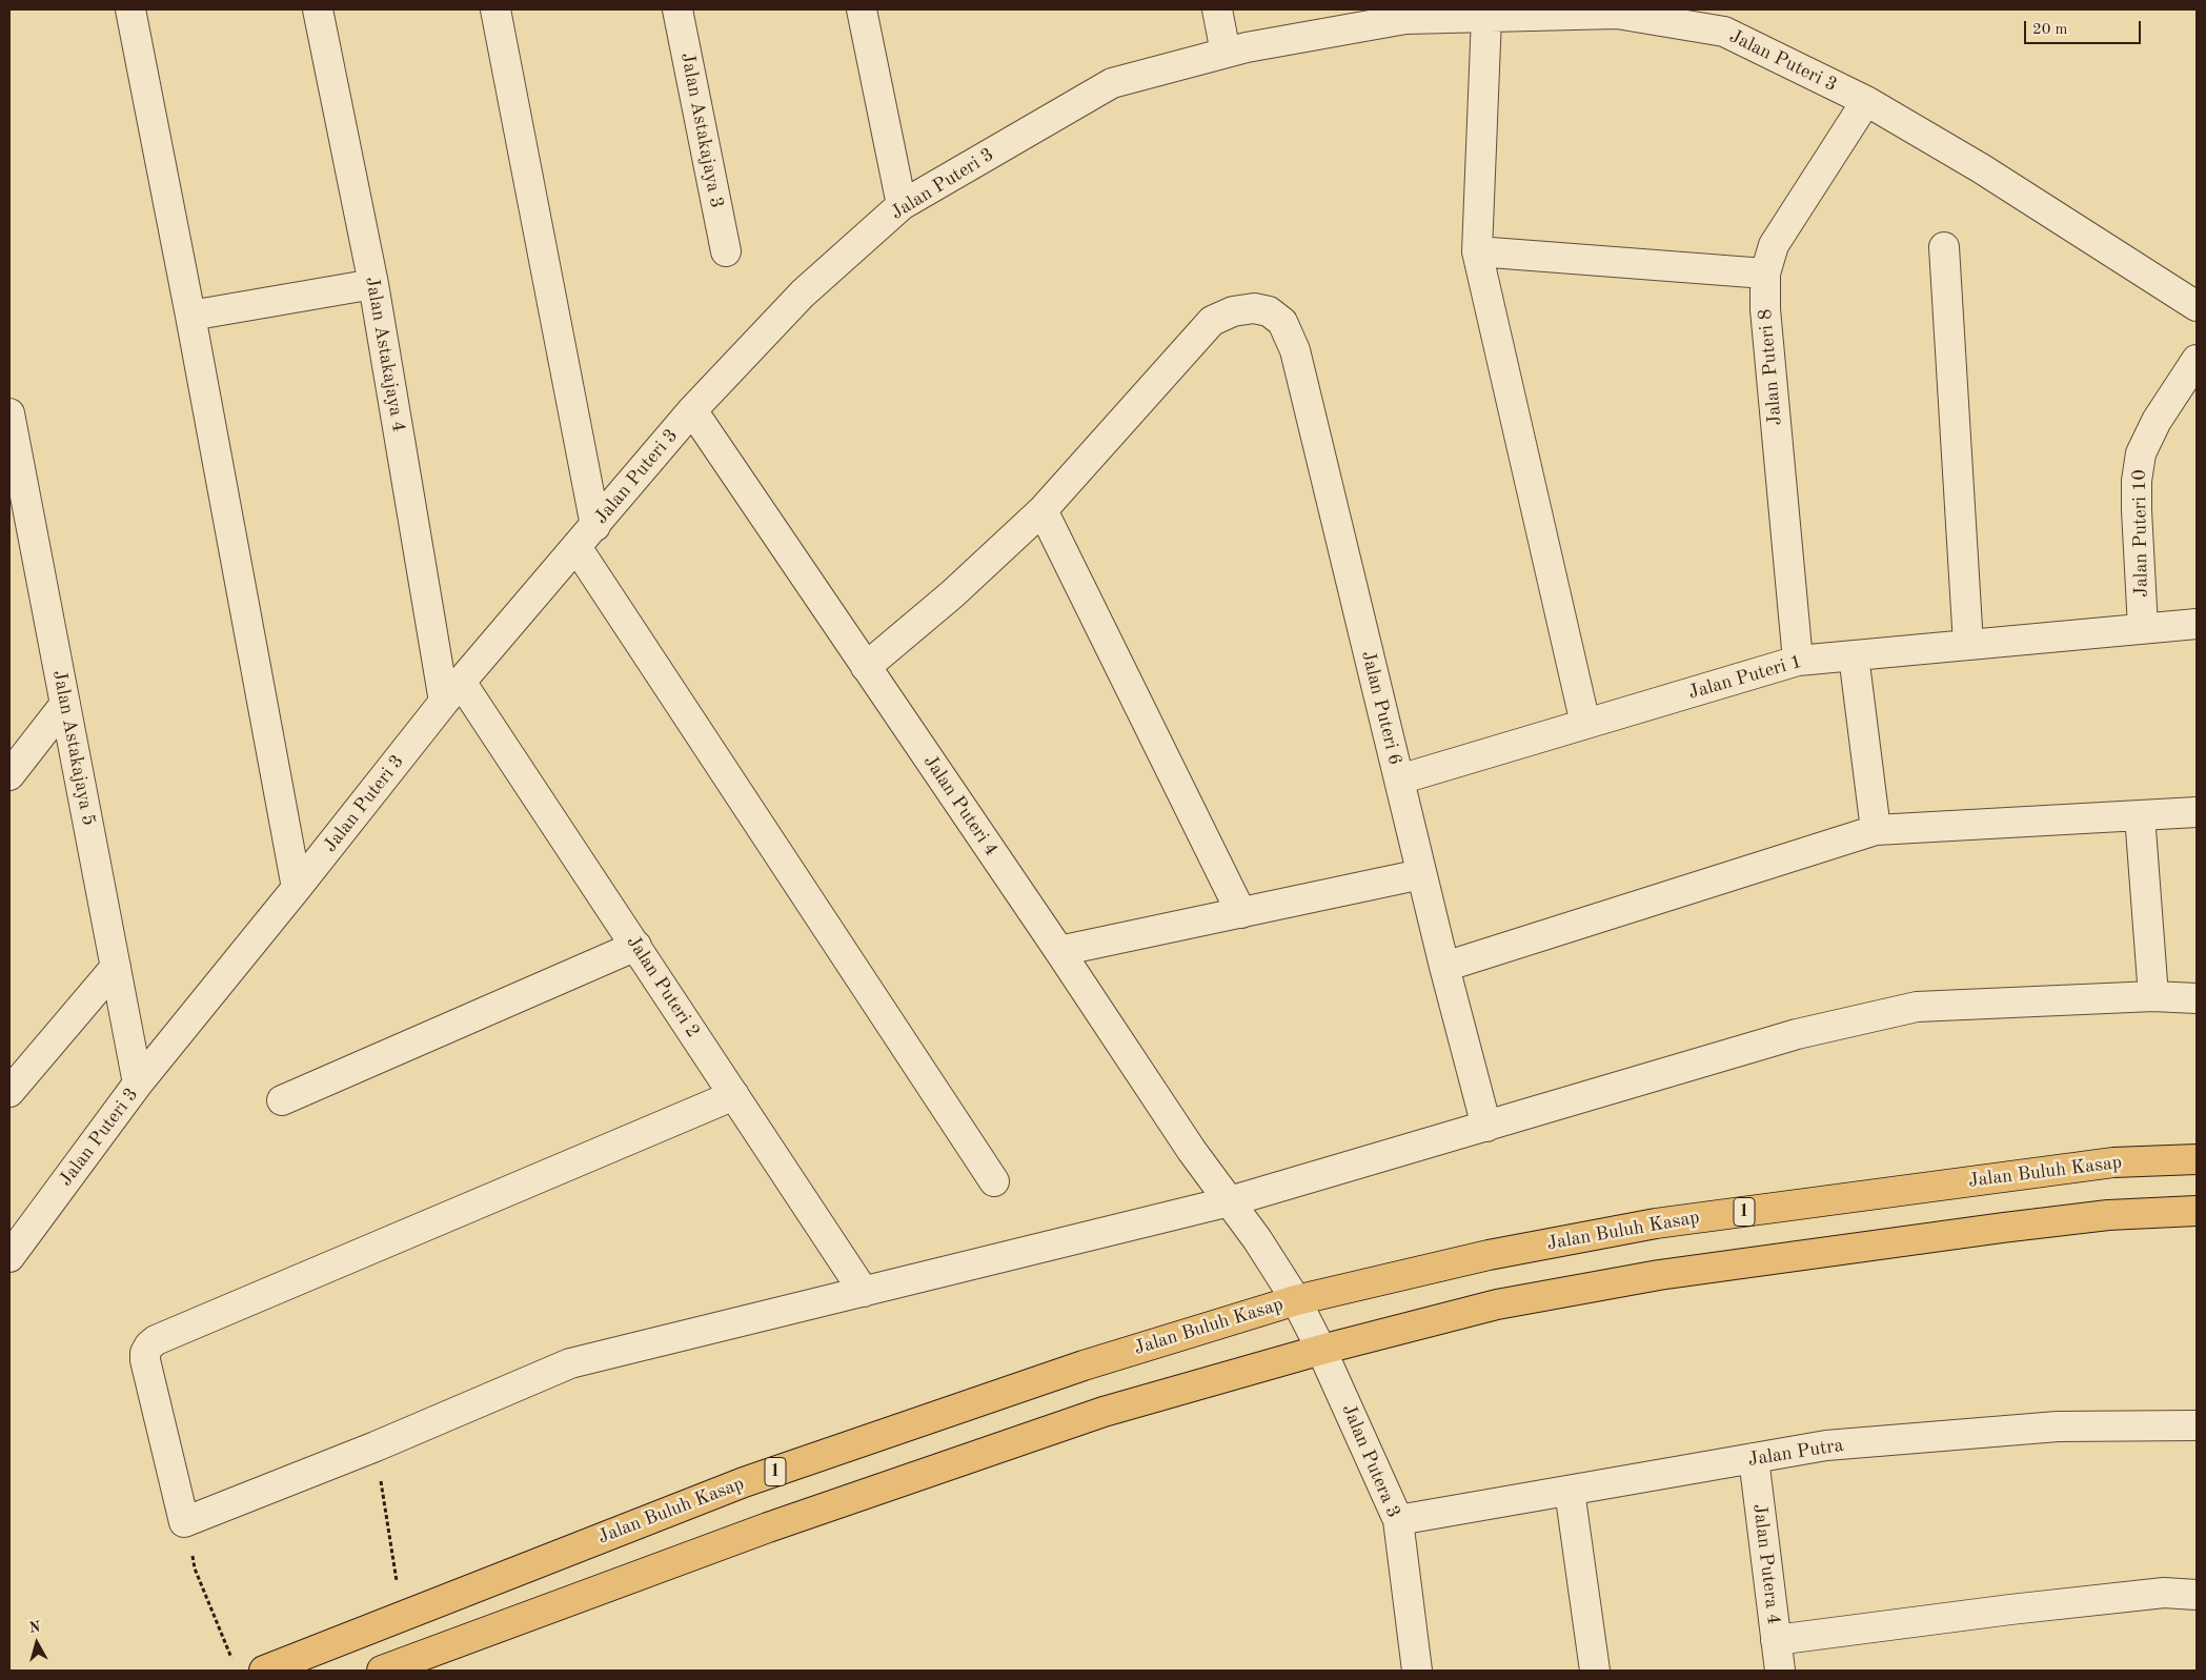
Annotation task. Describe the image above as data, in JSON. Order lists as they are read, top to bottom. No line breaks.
{"streets":{"highway":["Jalan Buluh Kasap","1"],"street":["Jalan Puteri 3","Jalan Astakajaya 3","Jalan Astakajaya 4","Jalan Puteri 8","Jalan Puteri 10","Jalan Puteri 1","Jalan Puteri 6","Jalan Astakajaya 5","Jalan Puteri 4","Jalan Puteri 2","Jalan Putra","Jalan Putera 3","Jalan Putera 4"]},"crossings":[["Jalan Puteri 3","Jalan Astakajaya 4"],["Jalan Puteri 3","Jalan Puteri 8"],["Jalan Puteri 3","Jalan Astakajaya 5"],["Jalan Puteri 3","Jalan Puteri 4"],["Jalan Puteri 3","Jalan Puteri 2"],["Jalan Astakajaya 4","Jalan Puteri 2"],["Jalan Puteri 8","Jalan Puteri 1"],["Jalan Puteri 10","Jalan Puteri 1"],["Jalan Puteri 1","Jalan Puteri 6"],["Jalan Puteri 4","Jalan Buluh Kasap"],["Jalan Puteri 4","Jalan Putera 3"],["Jalan Buluh Kasap","Jalan Putera 3"],["Jalan Putra","Jalan Putera 3"],["Jalan Putra","Jalan Putera 4"]],"scale_bar":"20 m","north":"top"}
